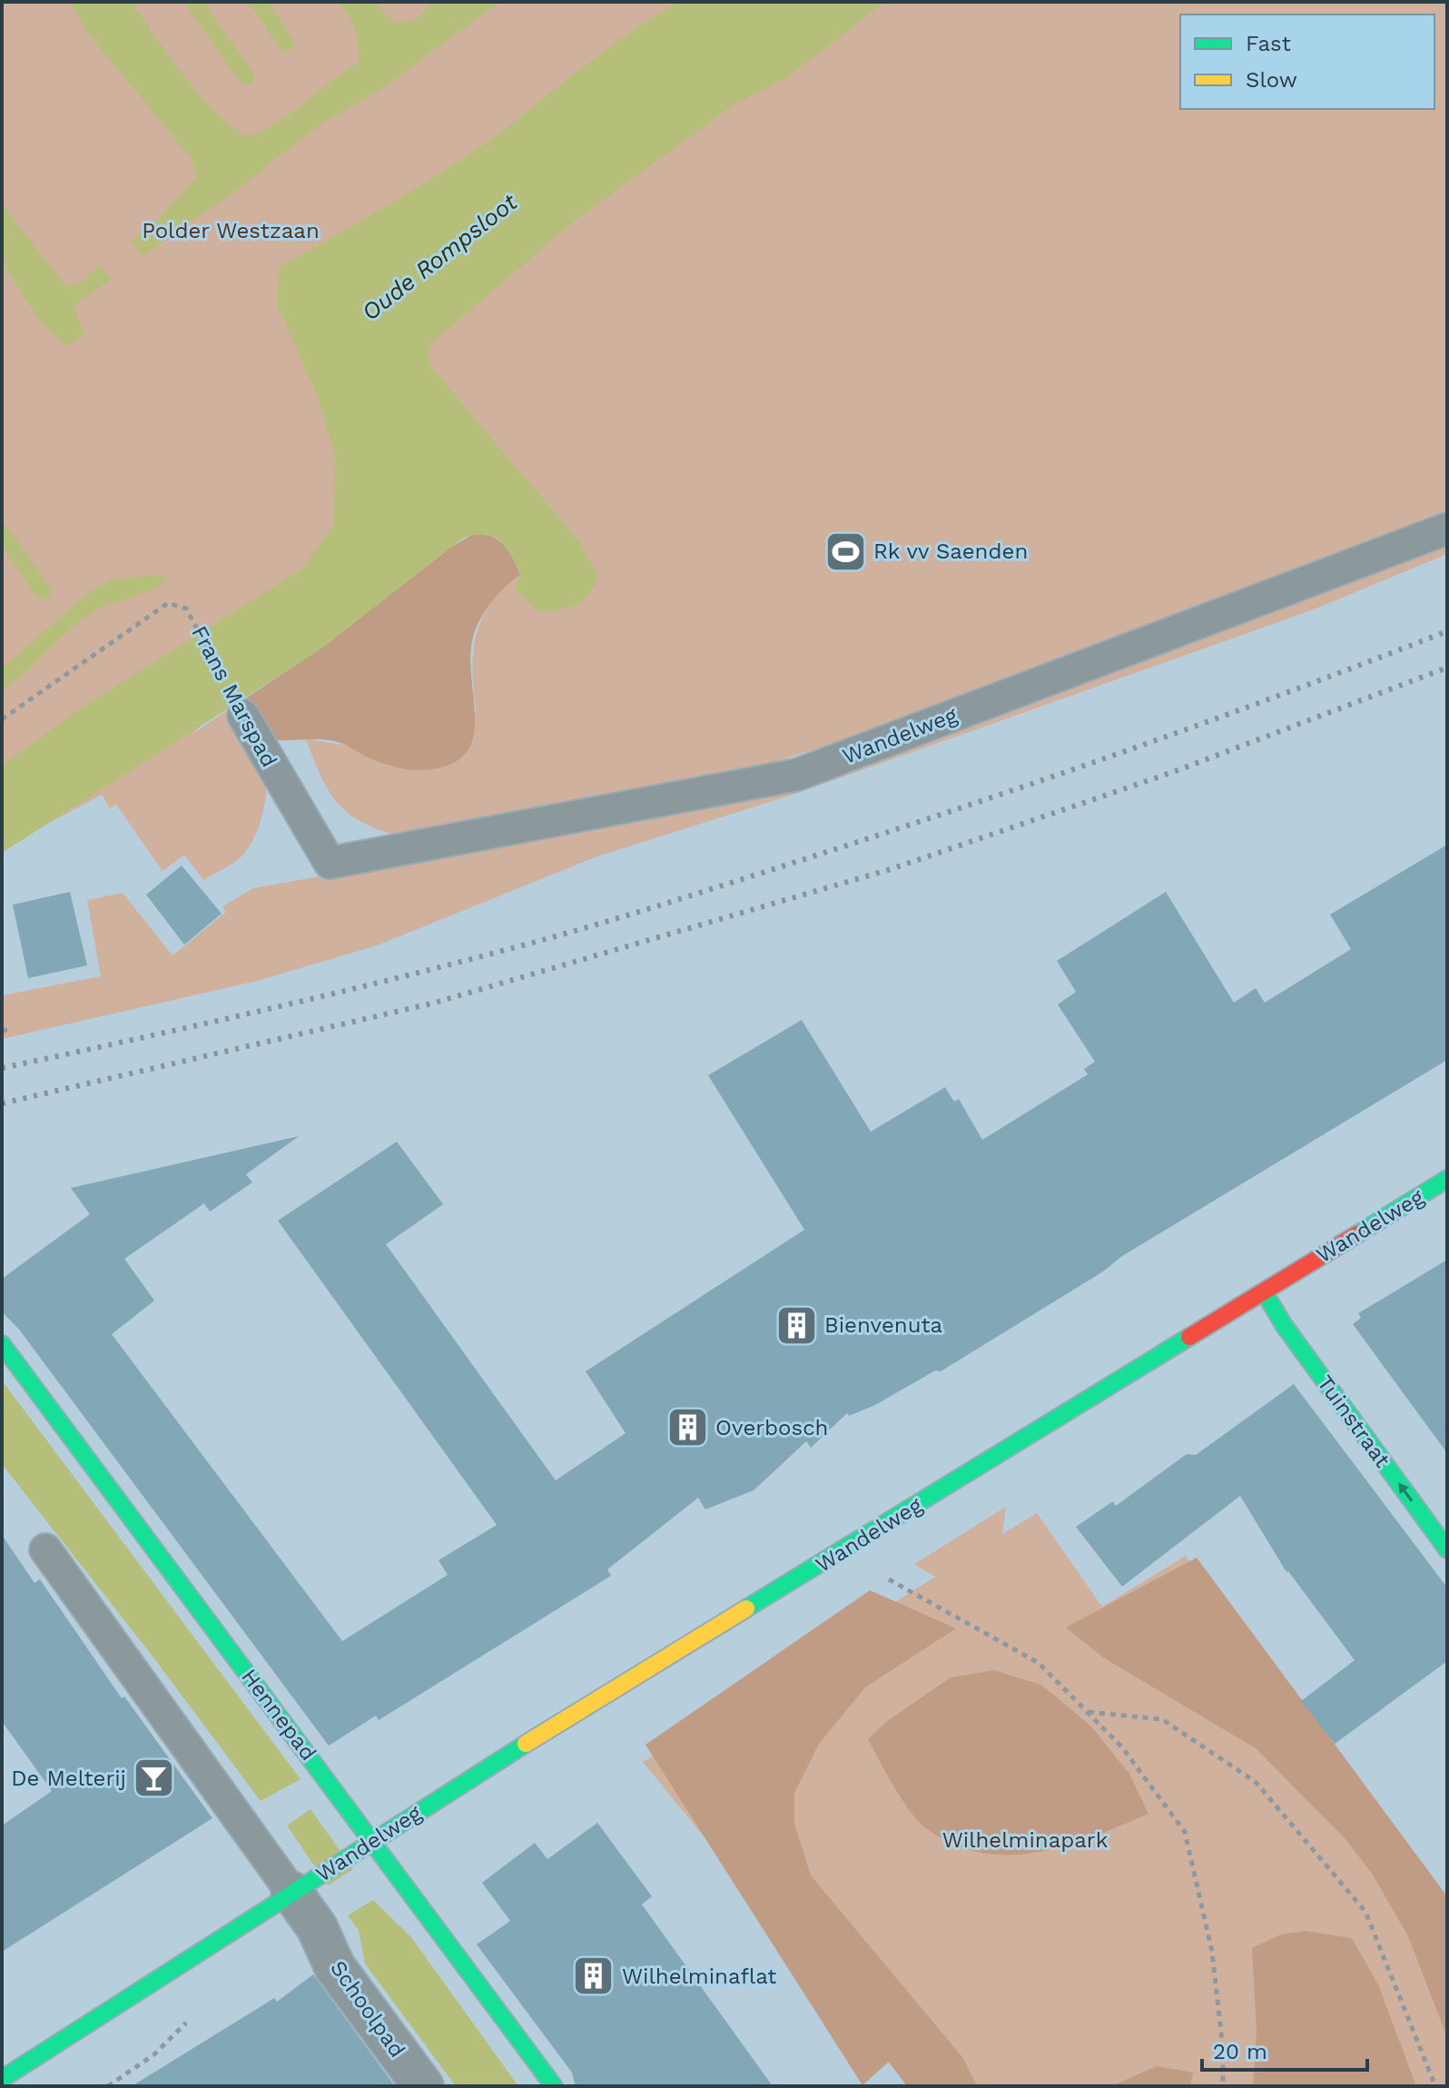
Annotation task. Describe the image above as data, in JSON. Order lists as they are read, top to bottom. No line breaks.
{"streets":{"main road":["Wandelweg","Tuinstraat","Hennepad"],"street":["Schoolpad"],"lane":["Frans Marspad"]},"crossings":[["Frans Marspad","Wandelweg"],["Wandelweg","Tuinstraat"],["Wandelweg","Hennepad"],["Wandelweg","Schoolpad"]],"one_way":["Tuinstraat"],"water":["Oude Rompsloot"],"parks":["Polder Westzaan","Wilhelminapark"],"places":{"sports":["Rk vv Saenden"],"building":["Bienvenuta","Overbosch","Wilhelminaflat"],"bar":["De Melterij"]},"legend":["Fast","Slow"],"scale_bar":"20 m"}
